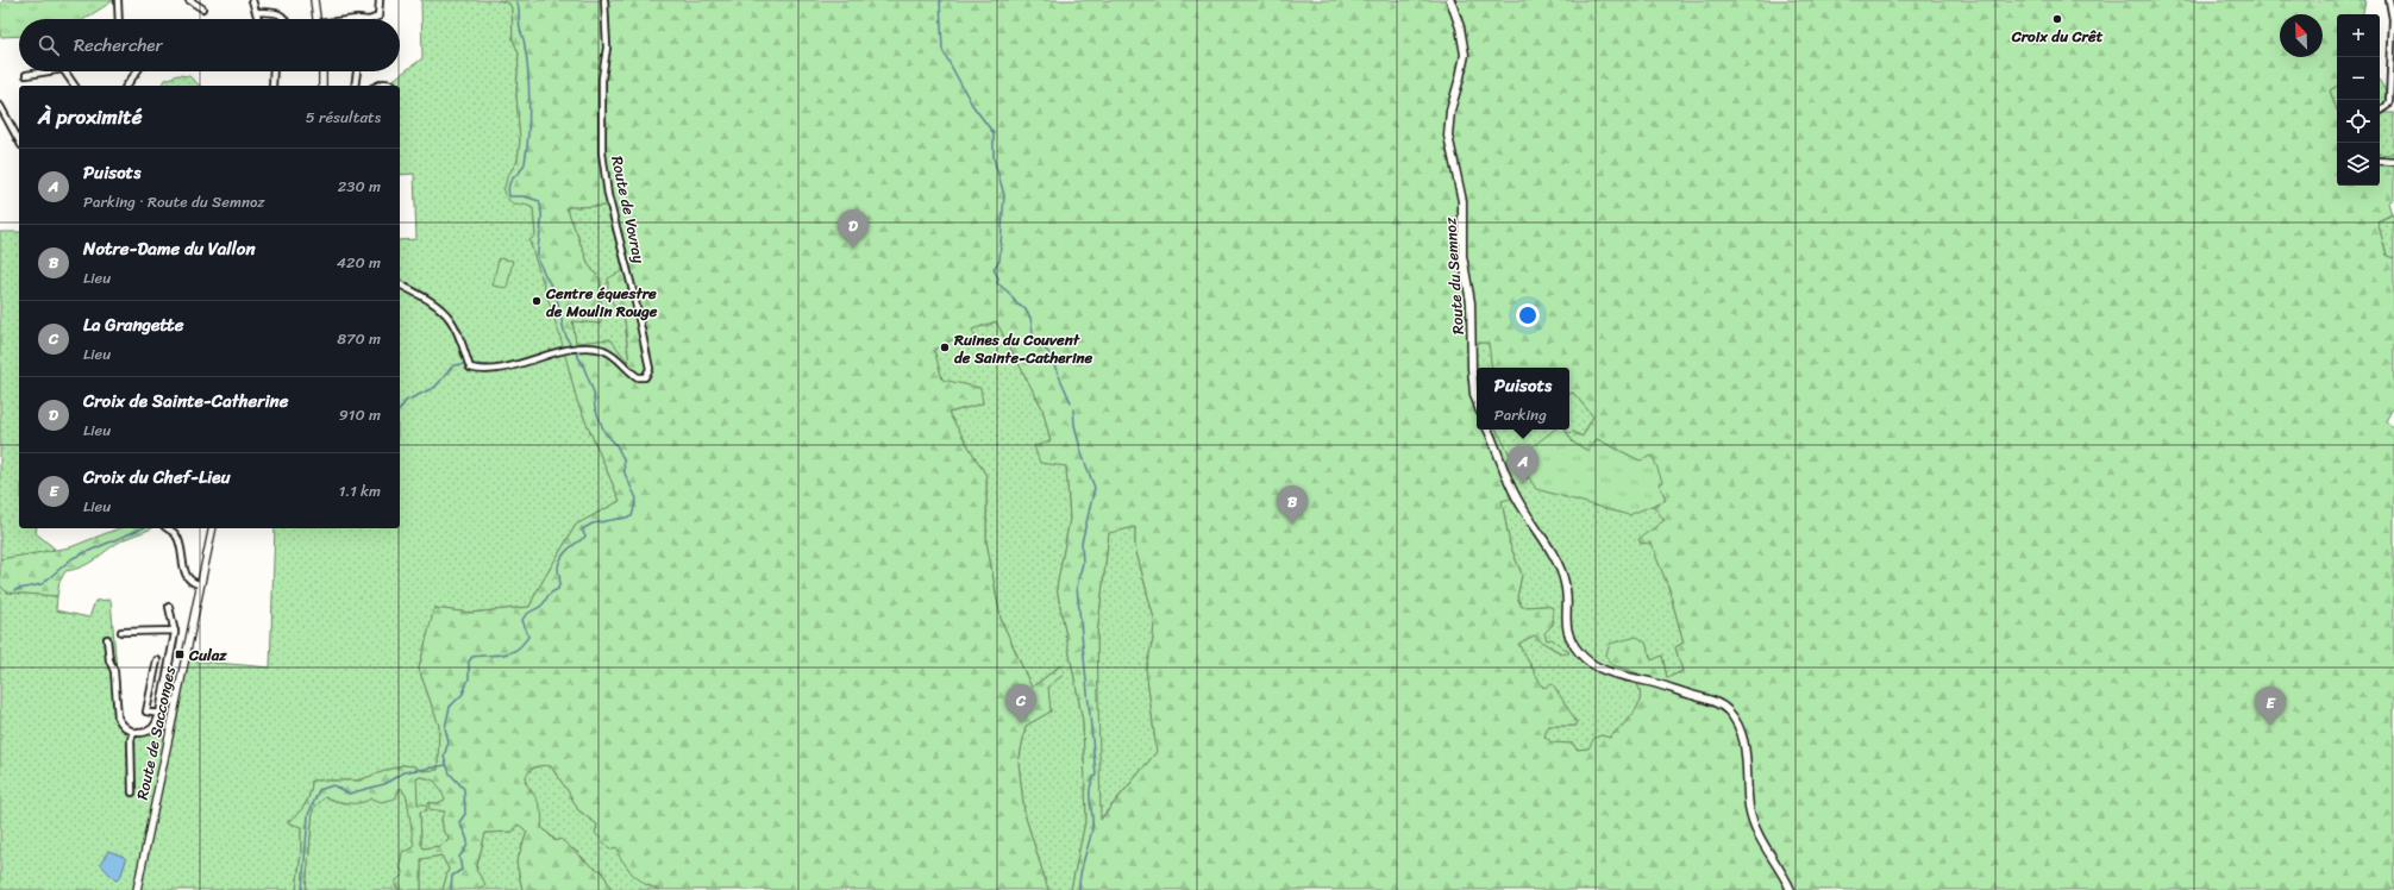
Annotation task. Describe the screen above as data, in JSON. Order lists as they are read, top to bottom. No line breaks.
{"streets":{"main road":["Route du Semnoz"],"street":["Route de Vovray","Route de Sacconges"]},"places":{"other":["Croix du Crêt","Centre équestre de Moulin Rouge","Ruines du Couvent de Sainte-Catherine"],"transit":["Culaz"]},"north":"top left","page":{"map_buttons":["+","−"],"search":"Rechercher","heading":["À proximité","5 résultats"],"list":[{"mark":"A","name":"Puisots","note":"Parking · Route du Semnoz","value":"230 m"},{"mark":"B","name":"Notre-Dame du Vallon","note":"Lieu","value":"420 m"},{"mark":"C","name":"La Grangette","note":"Lieu","value":"870 m"},{"mark":"D","name":"Croix de Sainte-Catherine","note":"Lieu","value":"910 m"},{"mark":"E","name":"Croix du Chef-Lieu","note":"Lieu","value":"1.1 km"}],"pins":["D","A","B","C","E"],"popup":["Puisots","Parking"]}}
